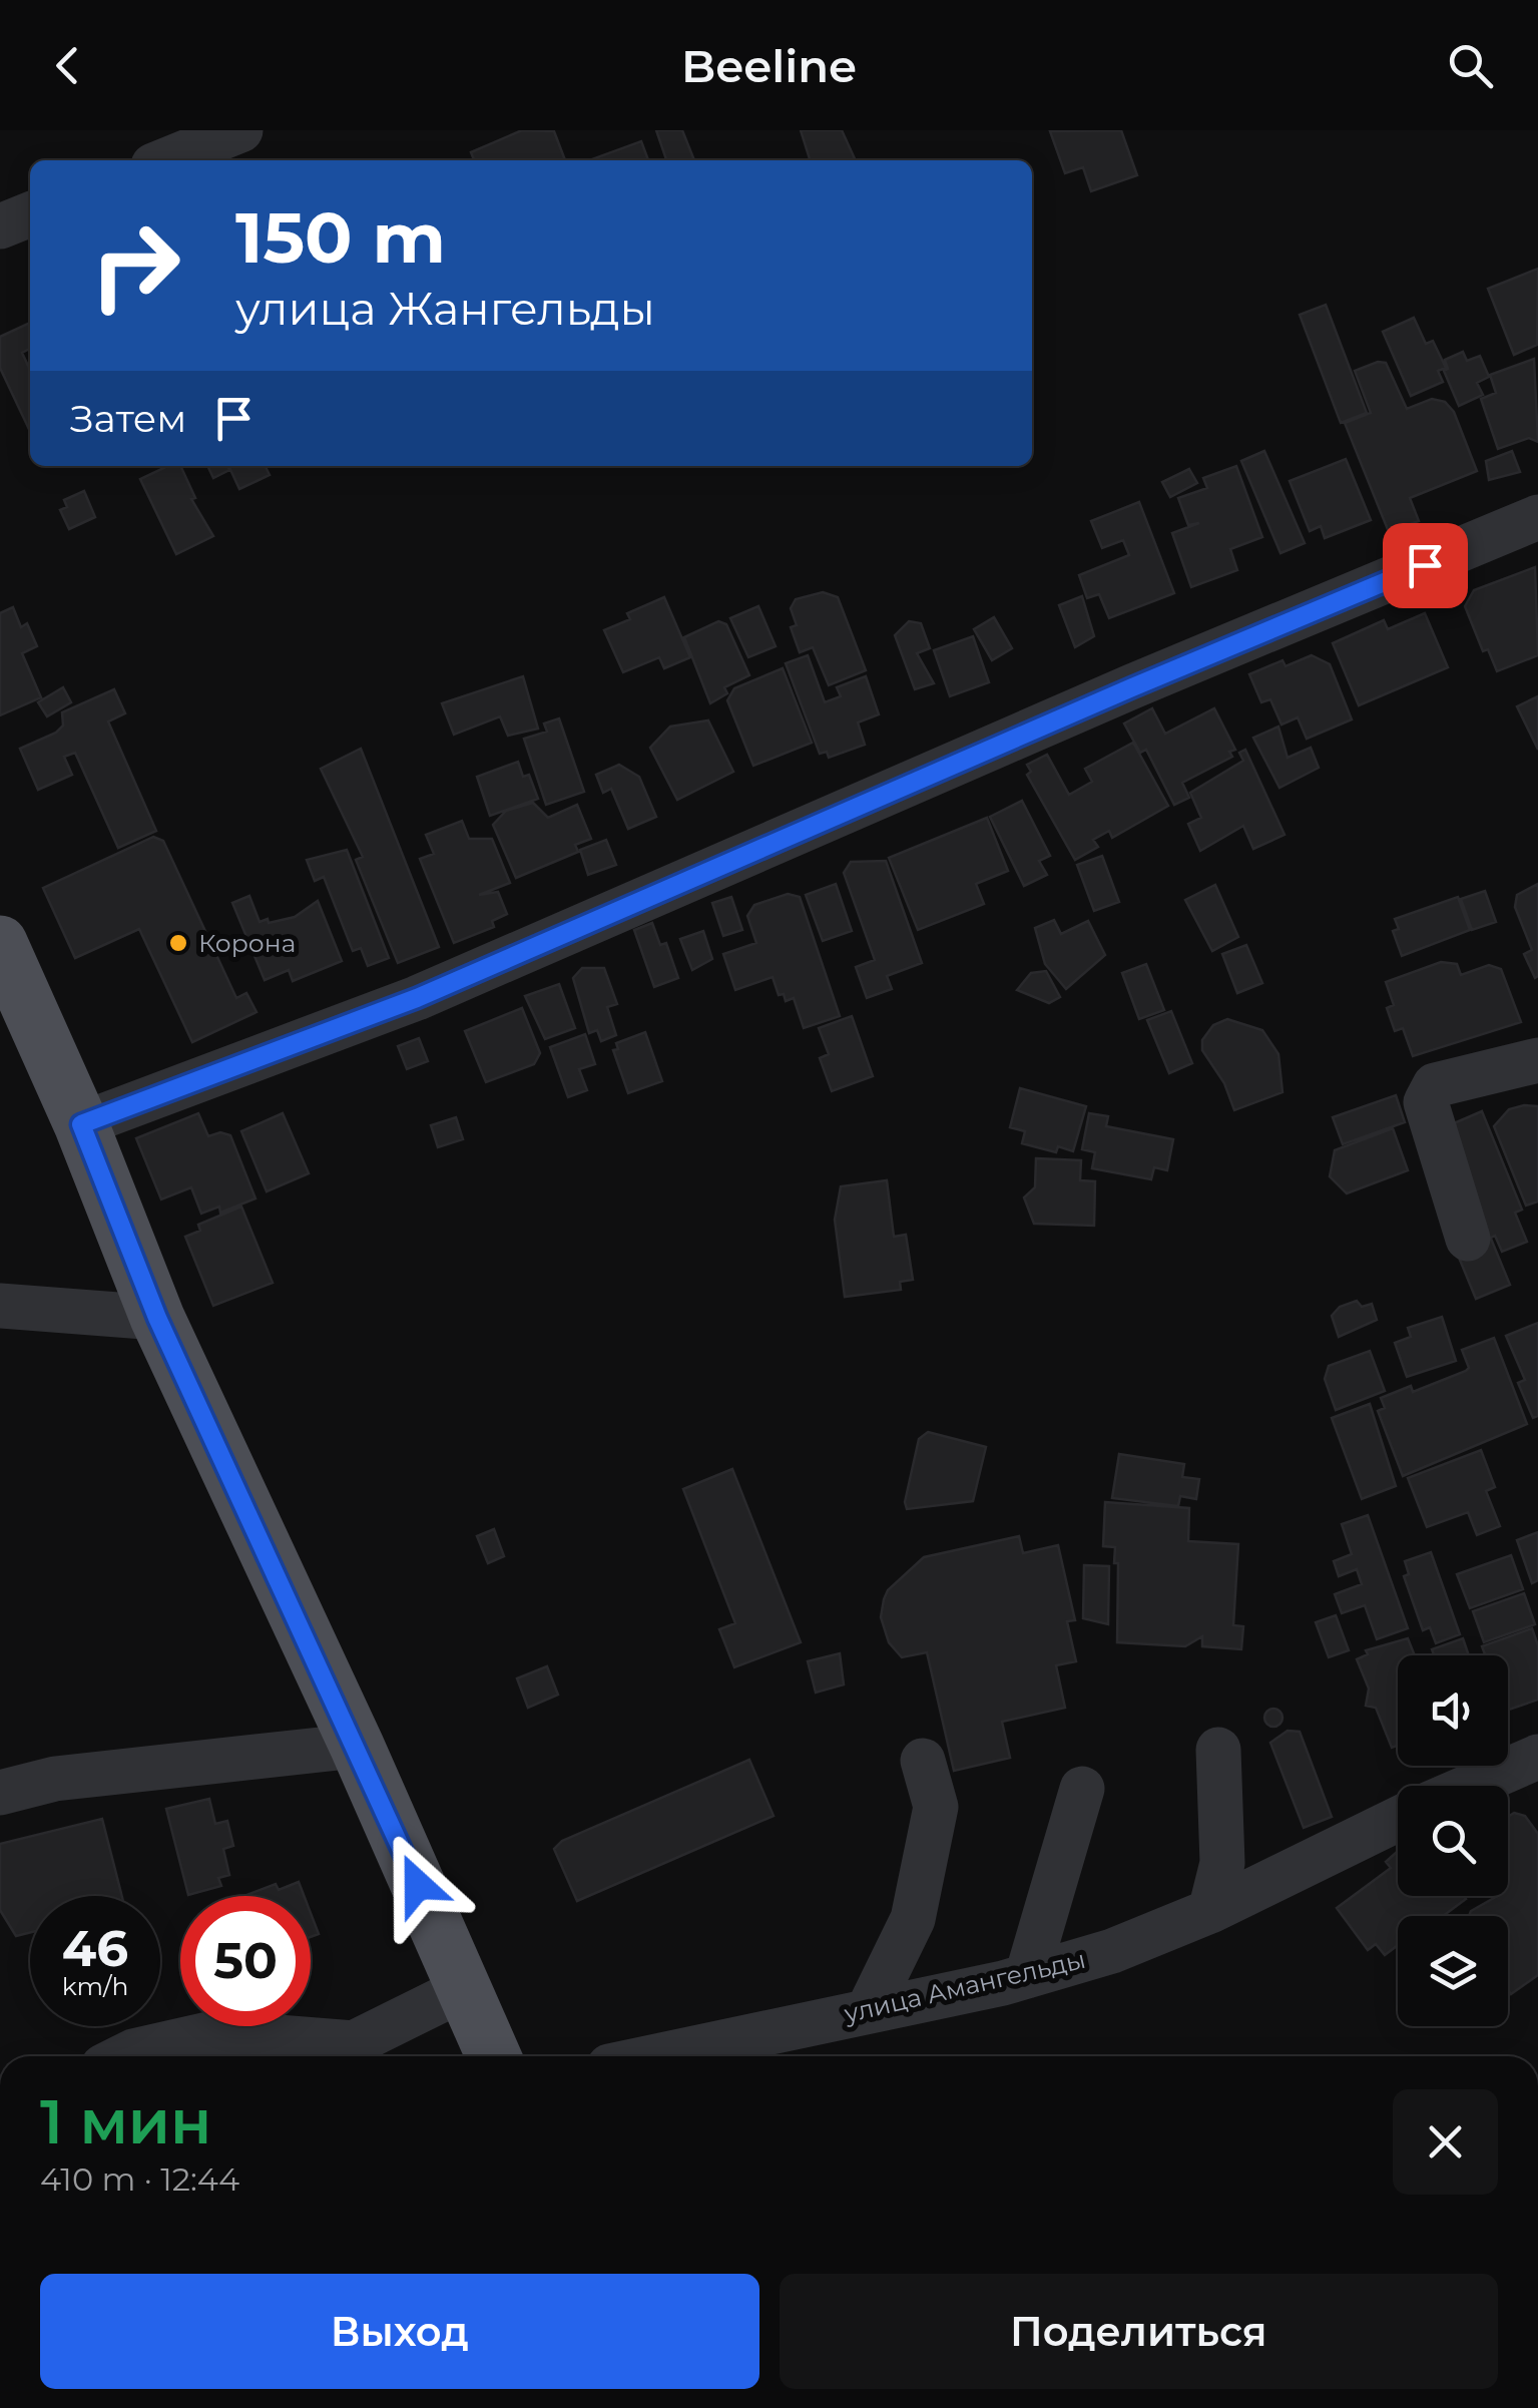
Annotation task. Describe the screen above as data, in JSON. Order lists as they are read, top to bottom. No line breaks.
{"streets":{"street":["улица Амангельды"]},"places":["Корона"],"page":{"header":"Beeline","turn":["150 m","улица Жангельды"],"then":"Затем","speed":"46 km/h","limit":"50","heading":["1 мин","410 m · 12:44"],"buttons":["Выход","Поделиться"]}}
